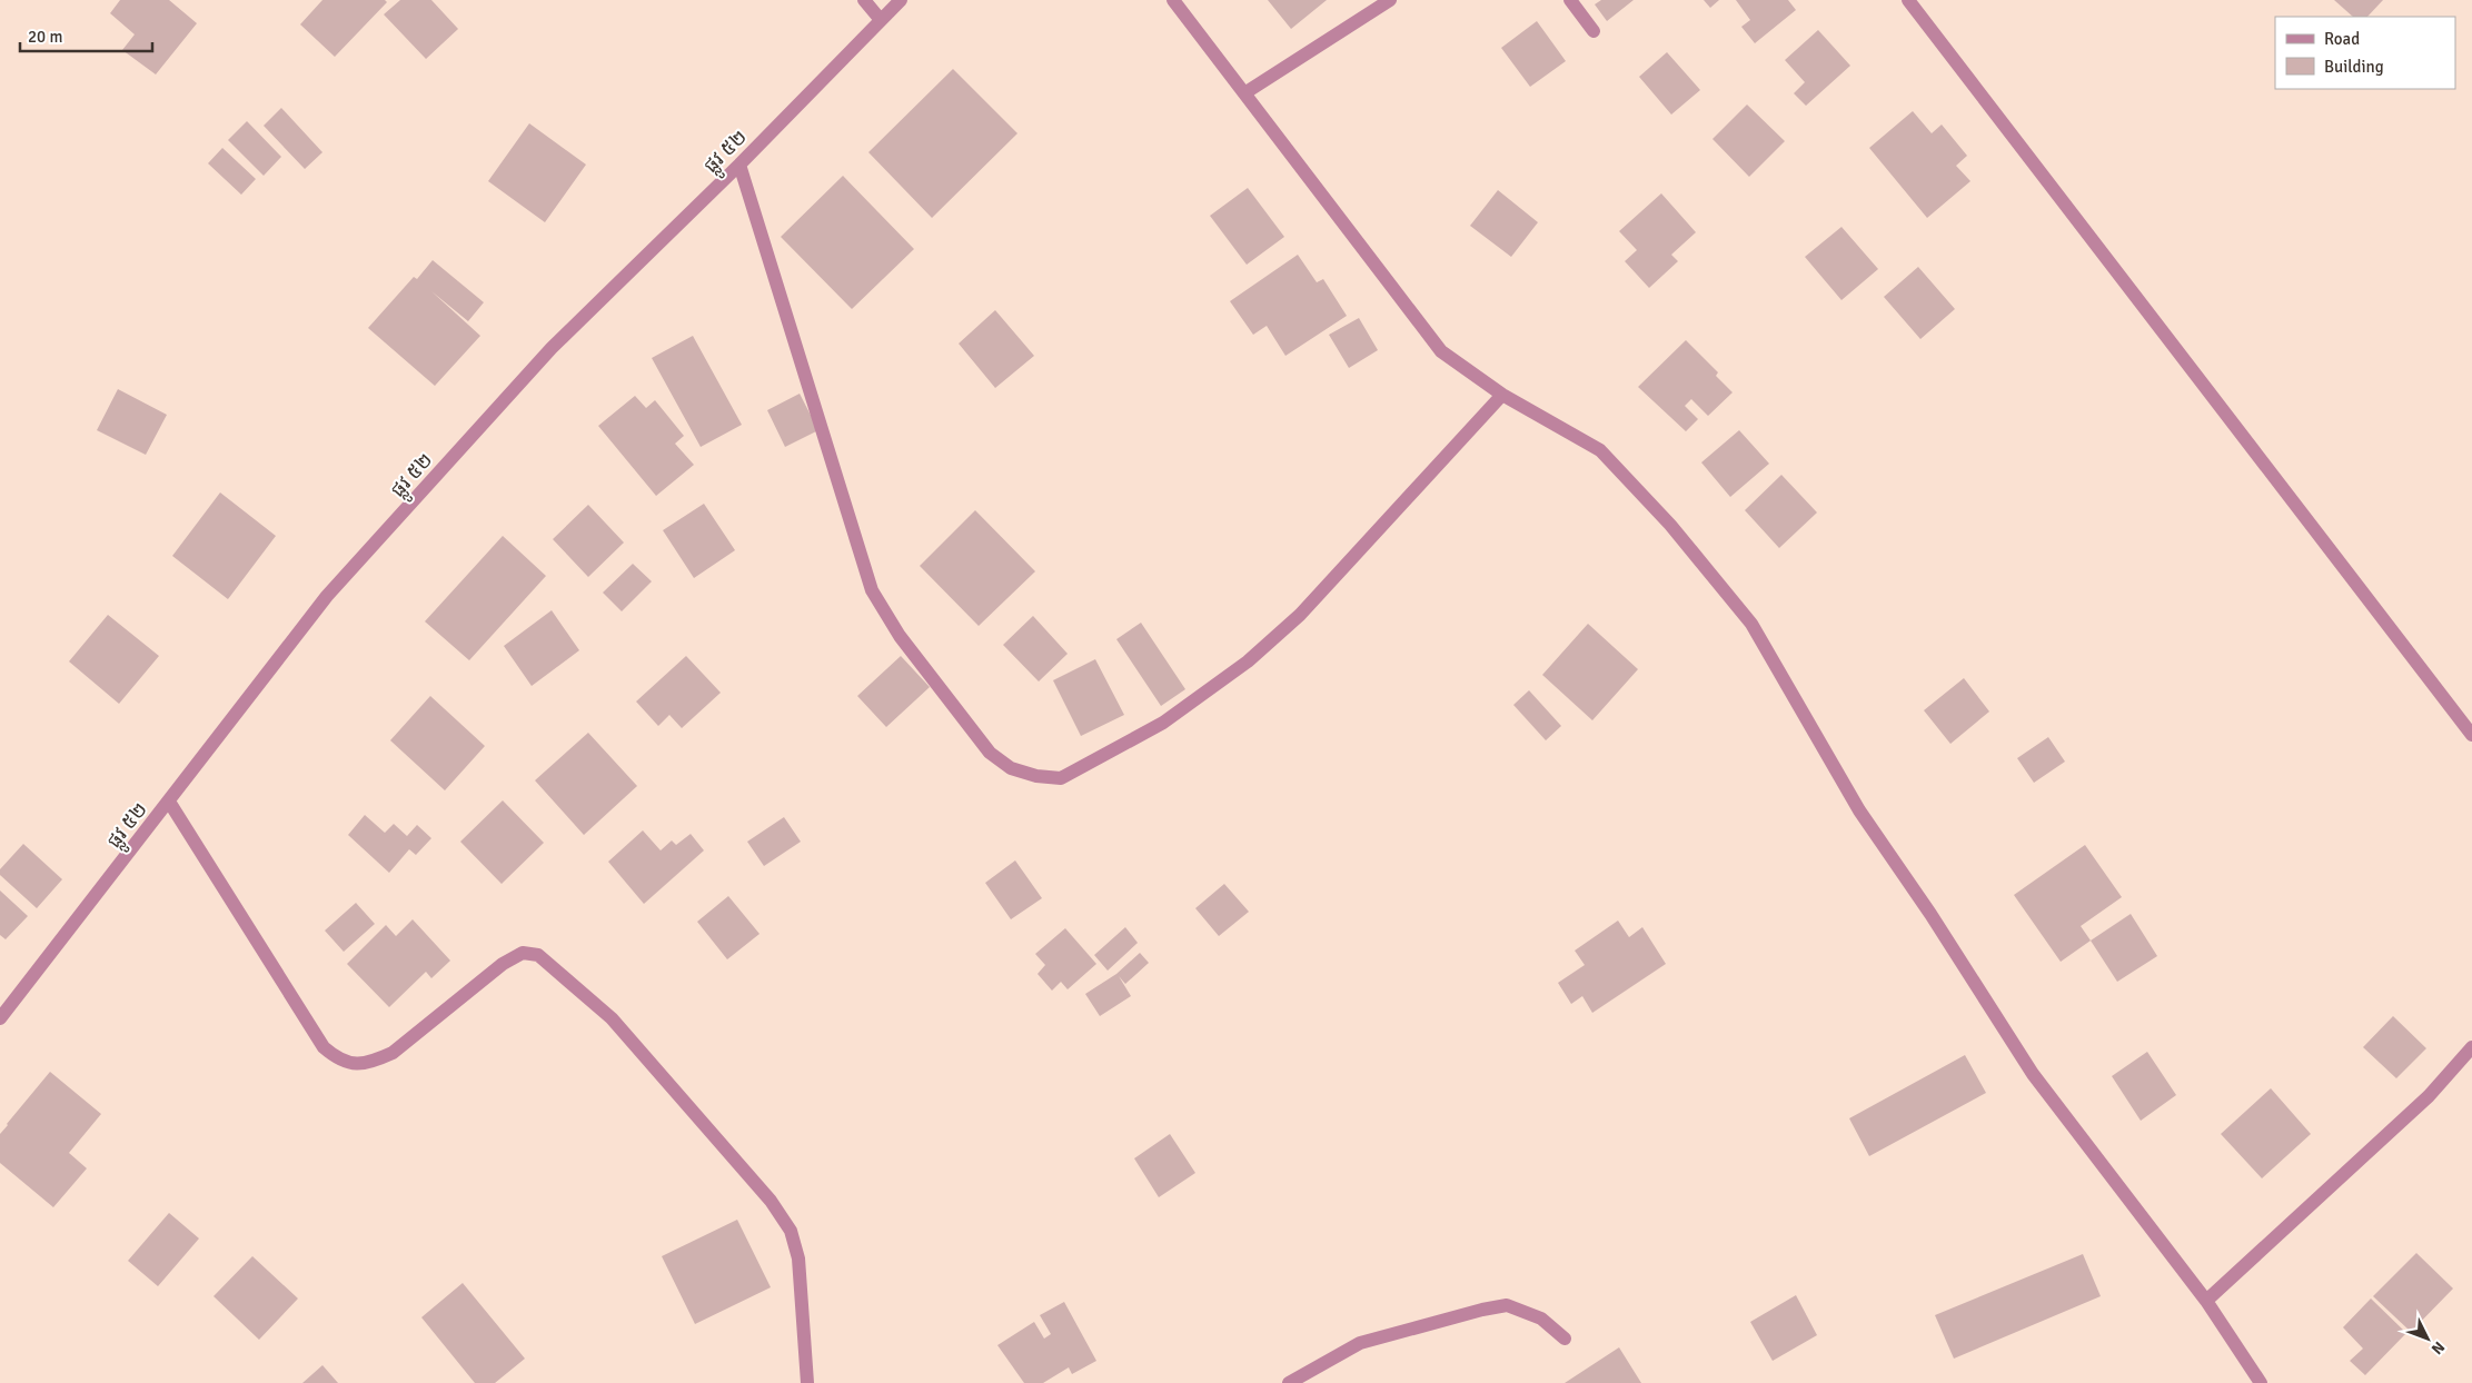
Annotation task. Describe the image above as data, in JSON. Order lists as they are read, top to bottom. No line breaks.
{"streets":{"street":["ផ្លូវ ៥២"]},"legend":["Road","Building"],"scale_bar":"20 m","north":"bottom right"}
